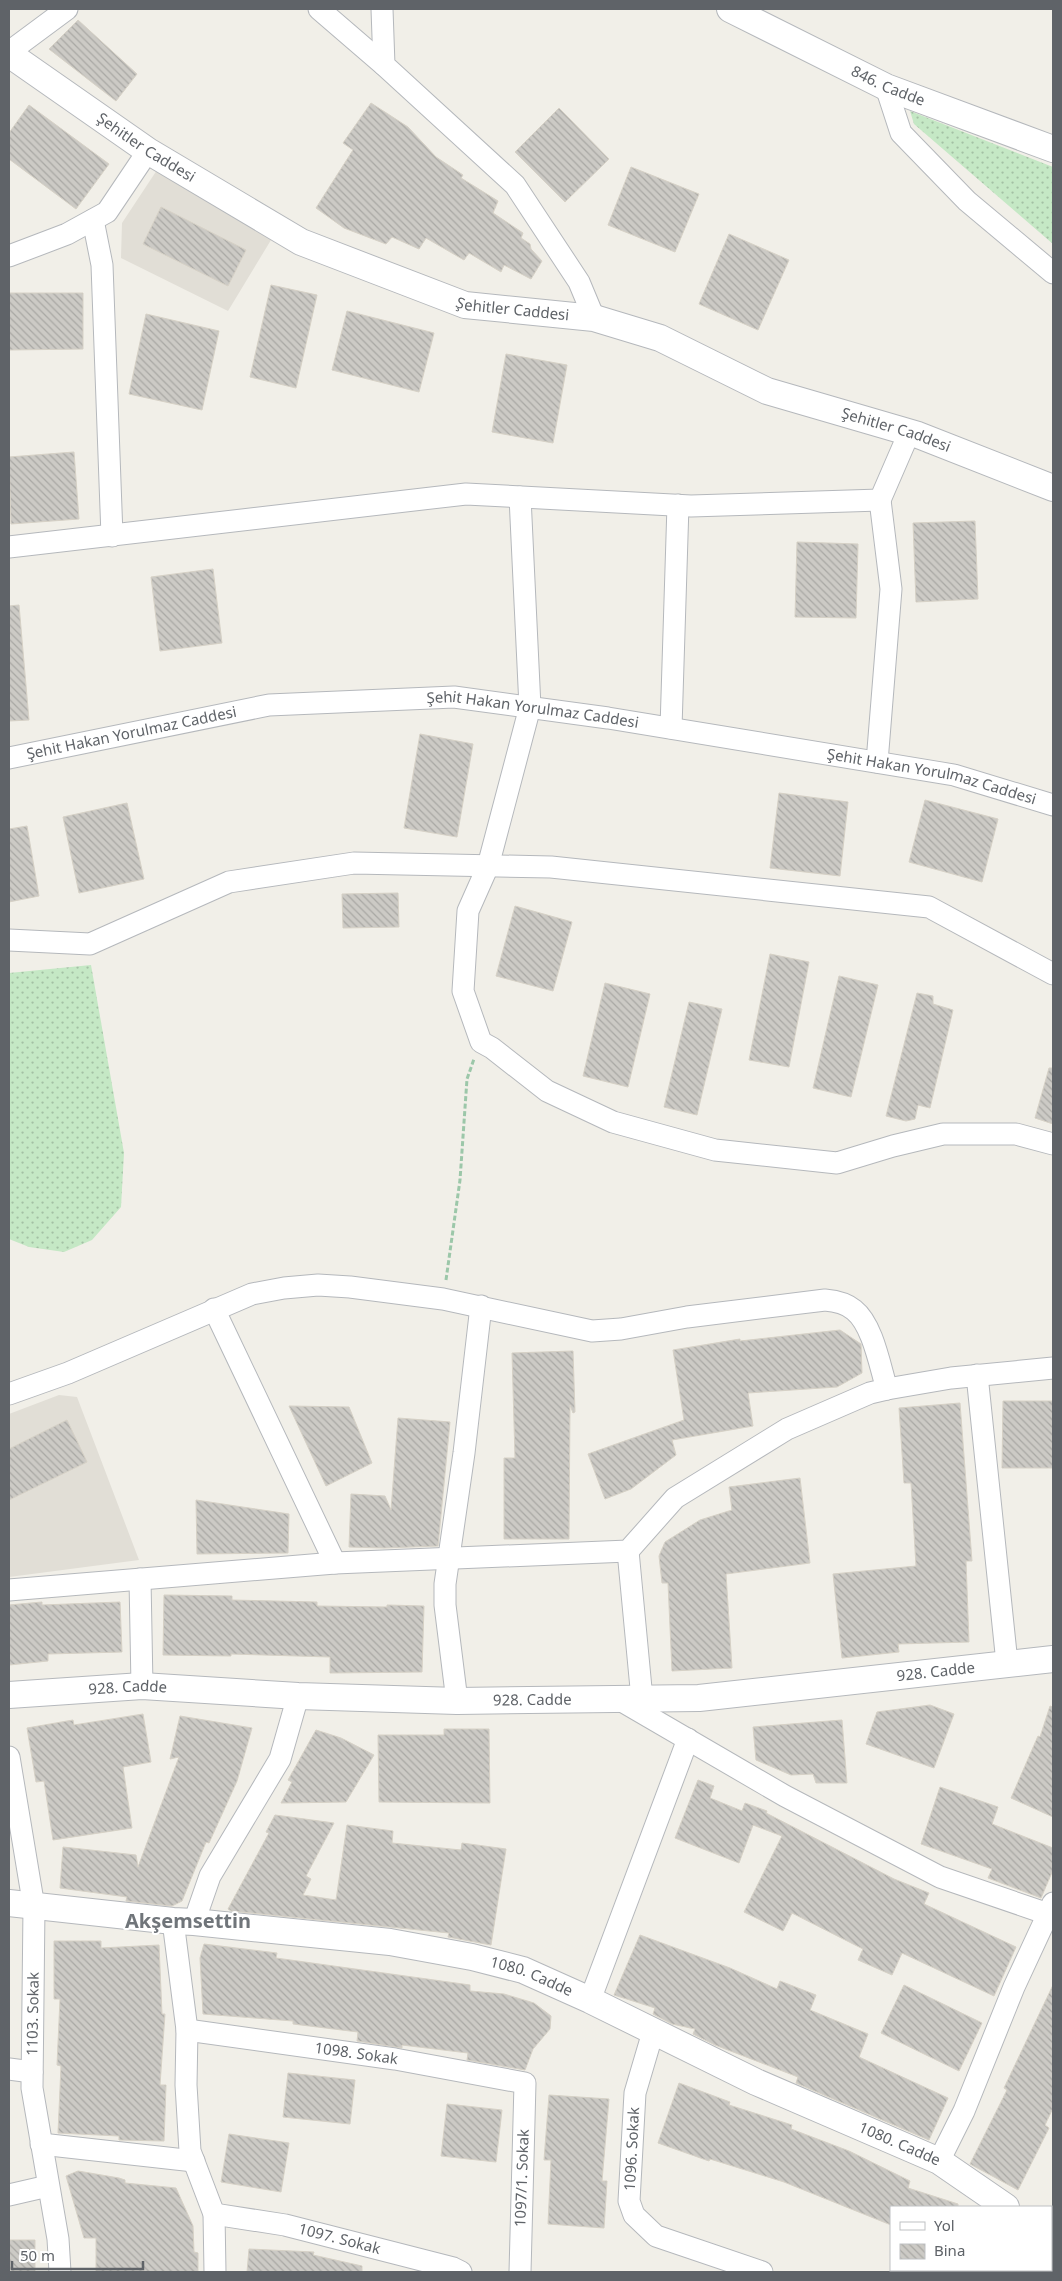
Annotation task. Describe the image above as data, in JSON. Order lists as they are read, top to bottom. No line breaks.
{"streets":{"street":["846. Cadde","Şehitler Caddesi","Şehit Hakan Yorulmaz Caddesi","928. Cadde","1080. Cadde","1103. Sokak","1098. Sokak","1096. Sokak","1097/1. Sokak","1097. Sokak"]},"crossings":[["1080. Cadde","1103. Sokak"],["1080. Cadde","1096. Sokak"],["1098. Sokak","1097/1. Sokak"]],"districts":["Akşemsettin"],"legend":["Yol","Bina"],"scale_bar":"50 m"}
